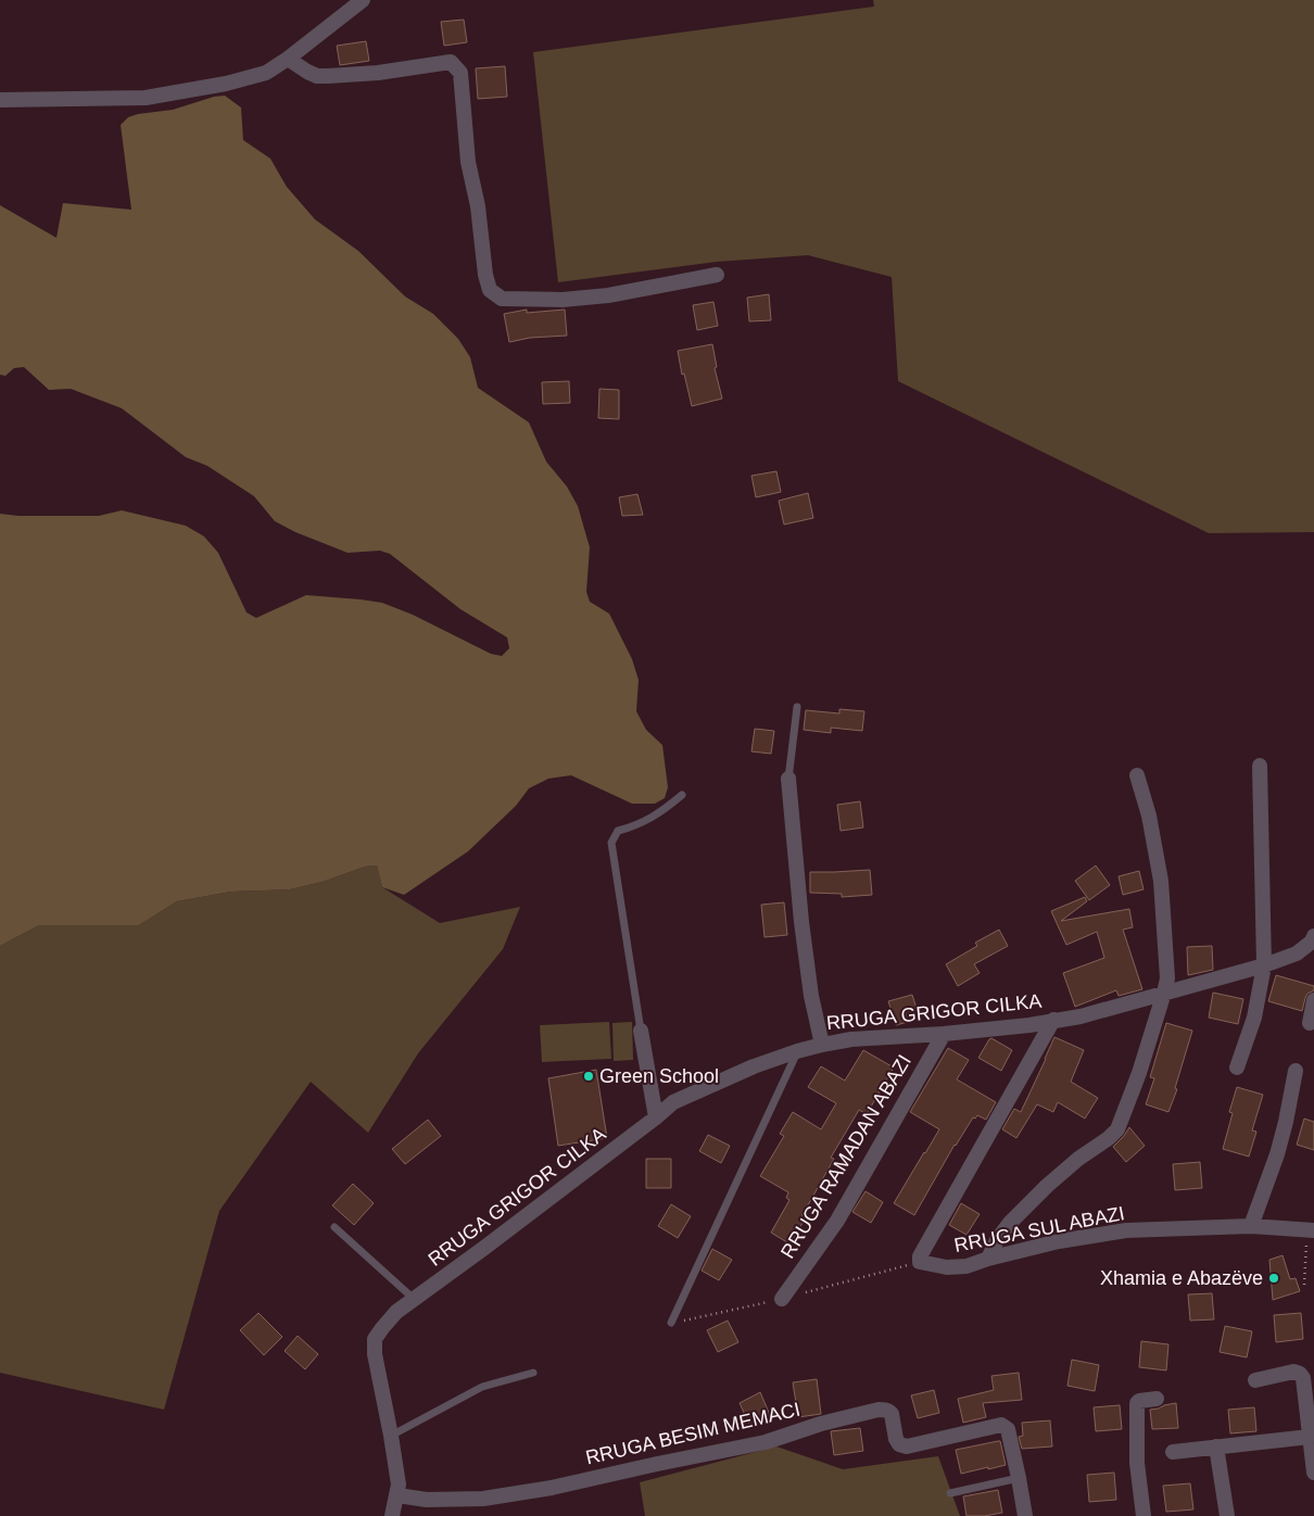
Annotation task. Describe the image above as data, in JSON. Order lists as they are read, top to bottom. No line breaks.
{"streets":{"street":["RRUGA GRIGOR CILKA","RRUGA RAMADAN ABAZI","RRUGA SUL ABAZI","RRUGA BESIM MEMACI"]},"crossings":[["RRUGA GRIGOR CILKA","RRUGA RAMADAN ABAZI"],["RRUGA GRIGOR CILKA","RRUGA SUL ABAZI"]],"places":["Green School","Xhamia e Abazëve"]}
